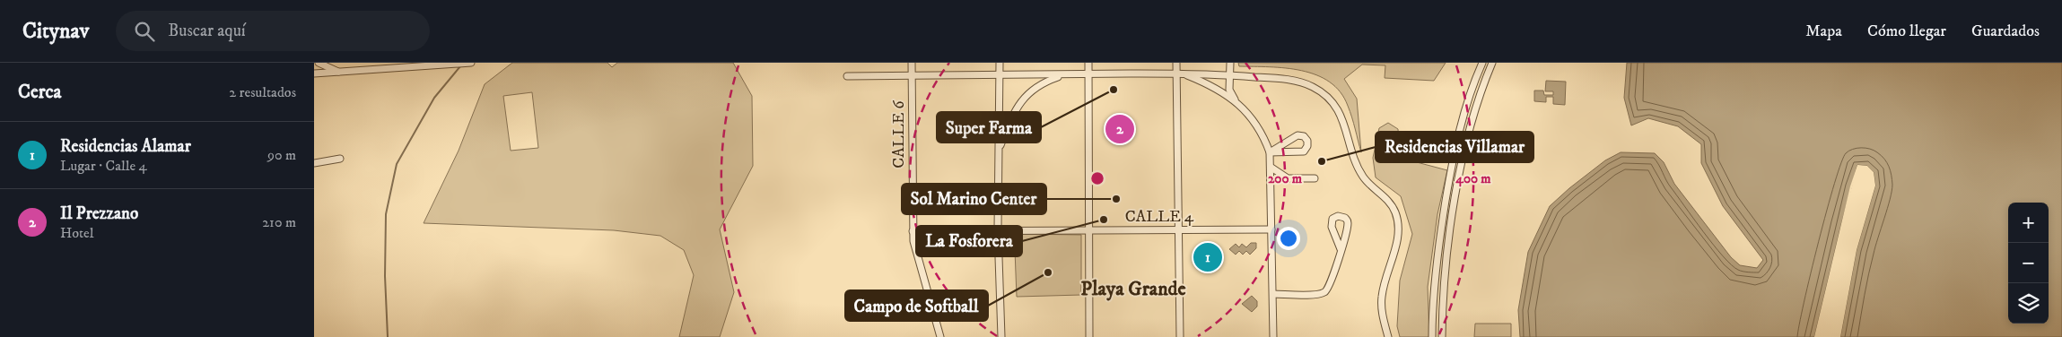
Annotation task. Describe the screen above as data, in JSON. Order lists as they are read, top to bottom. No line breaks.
{"streets":{"street":["CALLE 6","CALLE 4"]},"crossings":[["CALLE 6","CALLE 4"]],"districts":["Playa Grande"],"places":["Super Farma","Residencias Villamar","Sol Marino Center","La Fosforera","Campo de Softball"],"page":{"header":"Citynav","search":"Buscar aquí","nav":["Mapa","Cómo llegar","Guardados"],"heading":["Cerca","2 resultados"],"pins":["2","1"],"list":[{"mark":"1","name":"Residencias Alamar","note":"Lugar · Calle 4","value":"90 m"},{"mark":"2","name":"Il Prezzano","note":"Hotel","value":"210 m"}],"map_buttons":["+","−"]},"rings":["200 m","400 m"]}
